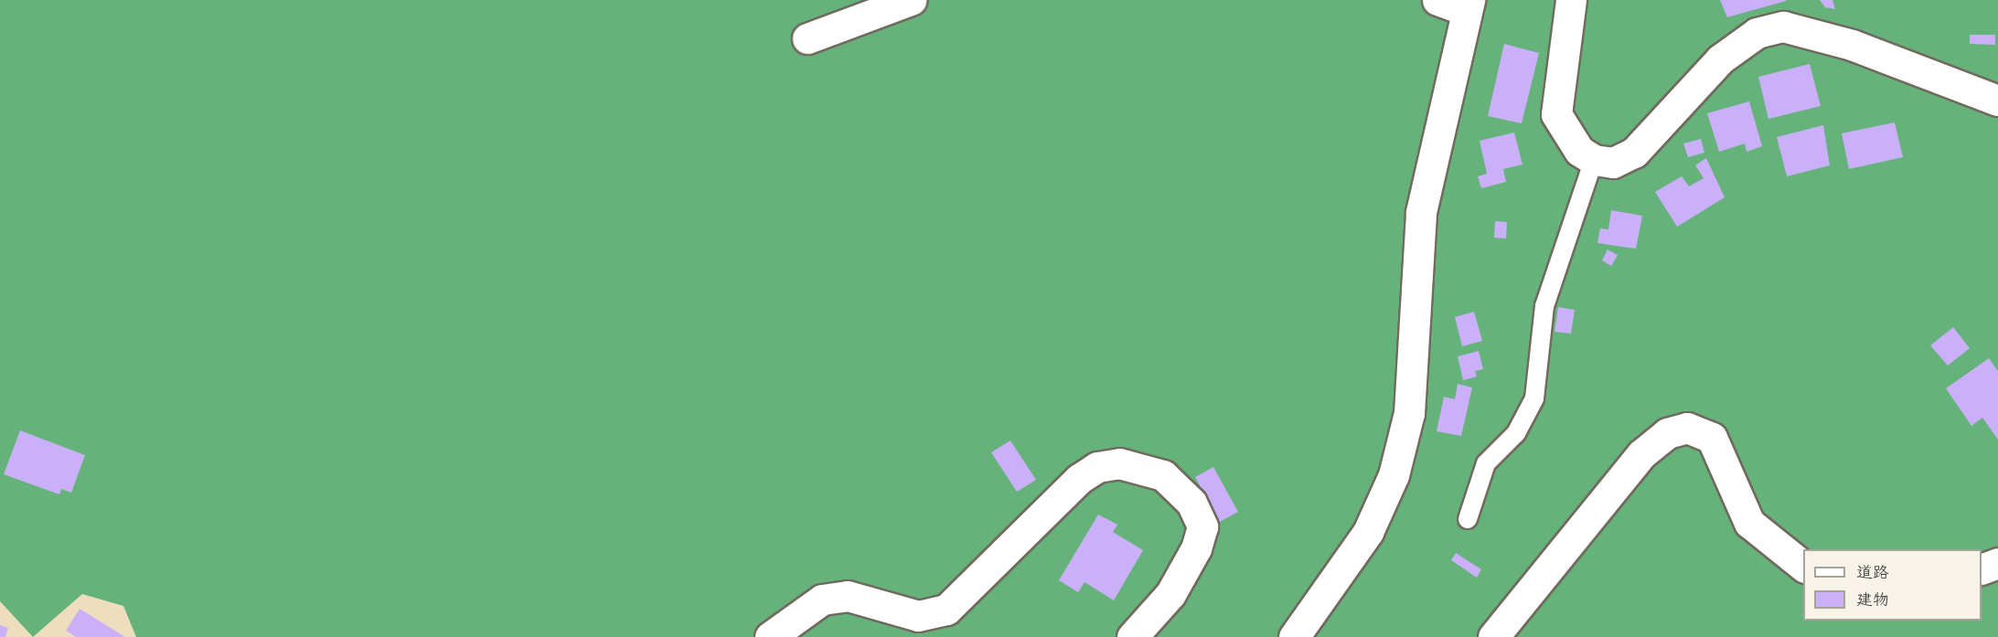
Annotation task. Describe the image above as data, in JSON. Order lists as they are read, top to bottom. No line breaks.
{"legend":["道路","建物"]}
